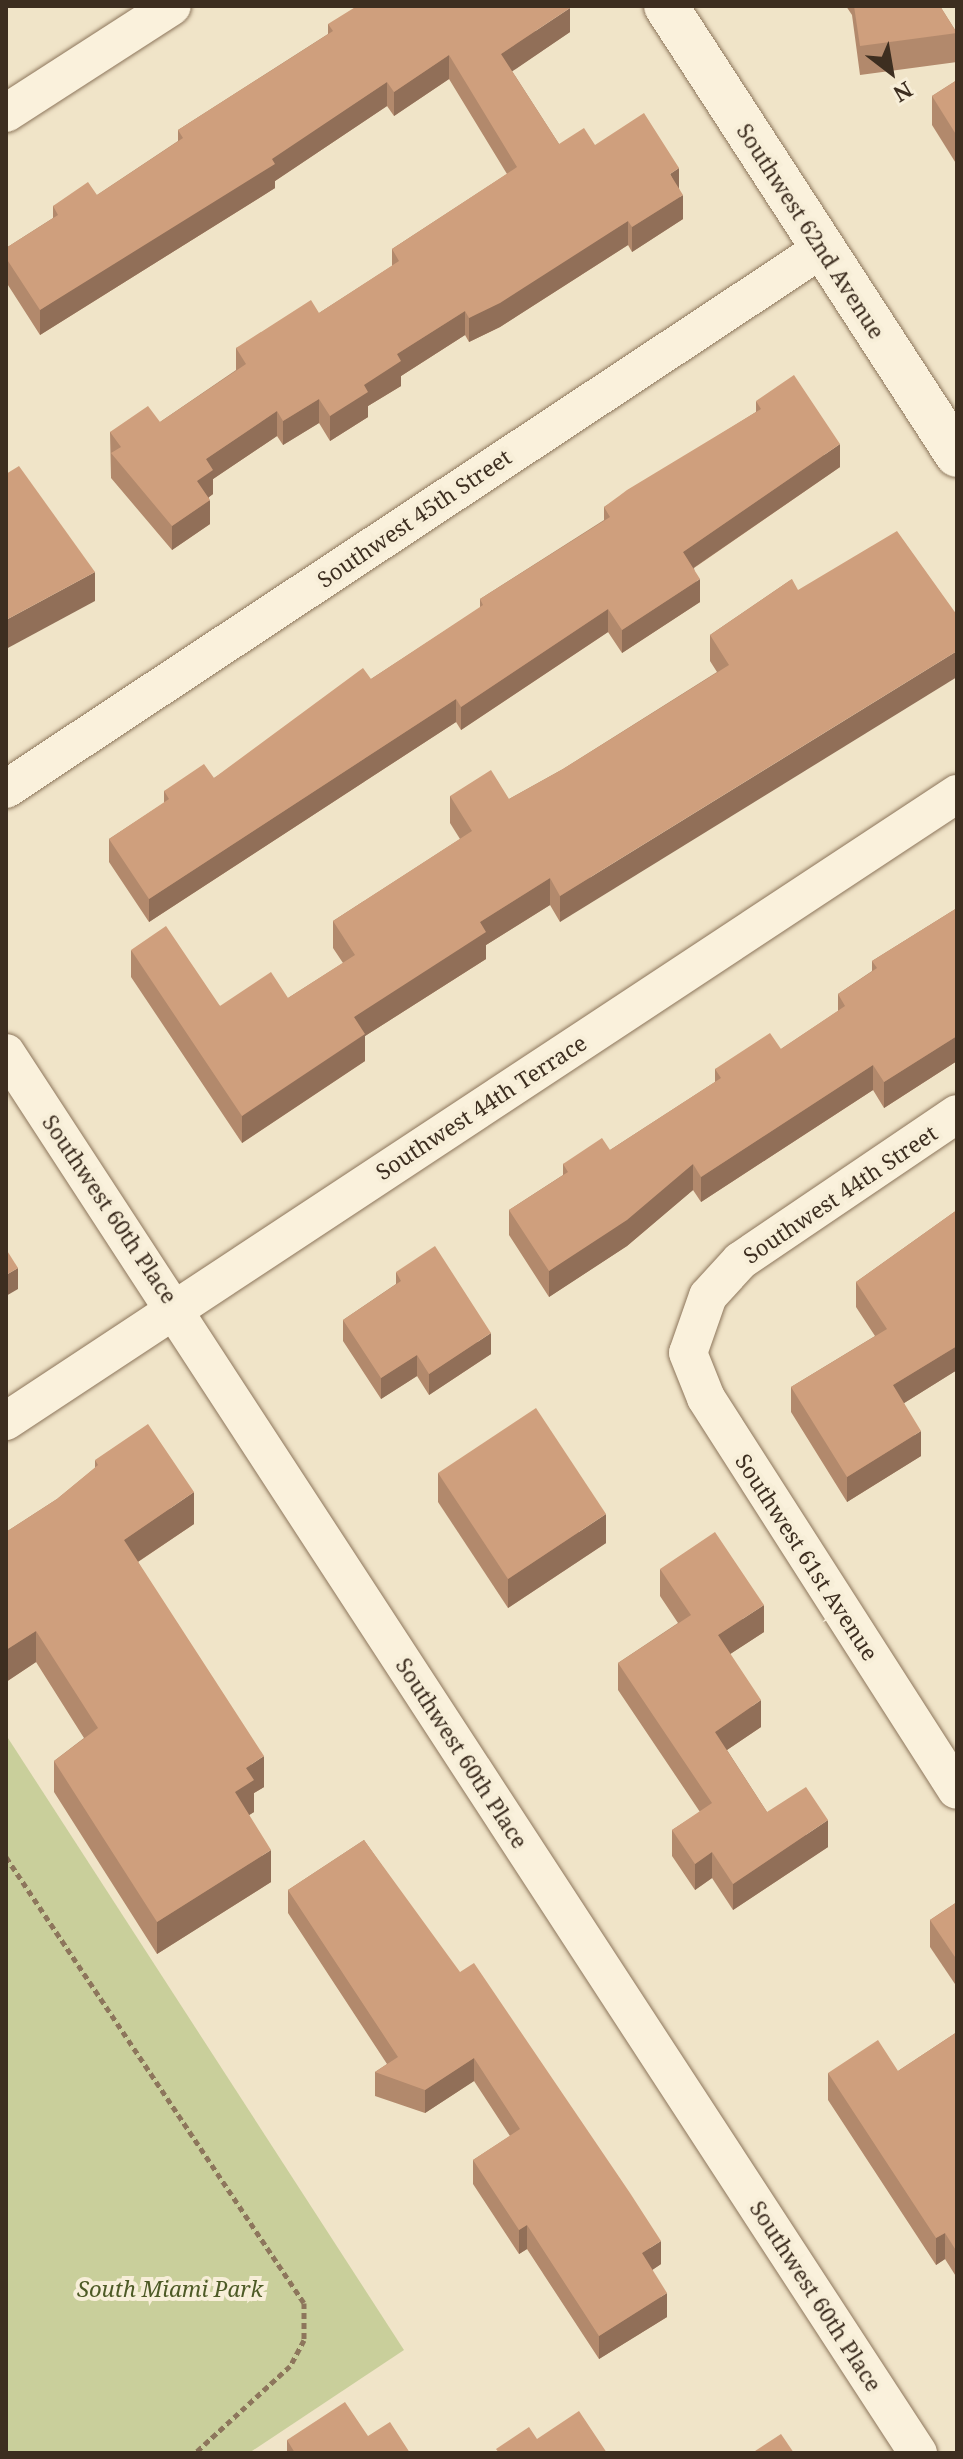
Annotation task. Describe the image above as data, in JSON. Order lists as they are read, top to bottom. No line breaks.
{"streets":{"street":["Southwest 62nd Avenue","Southwest 45th Street","Southwest 44th Terrace","Southwest 44th Street","Southwest 60th Place","Southwest 61st Avenue"]},"crossings":[["Southwest 62nd Avenue","Southwest 45th Street"],["Southwest 44th Terrace","Southwest 60th Place"],["Southwest 44th Street","Southwest 61st Avenue"]],"parks":["South Miami Park"],"north":"bottom right"}
